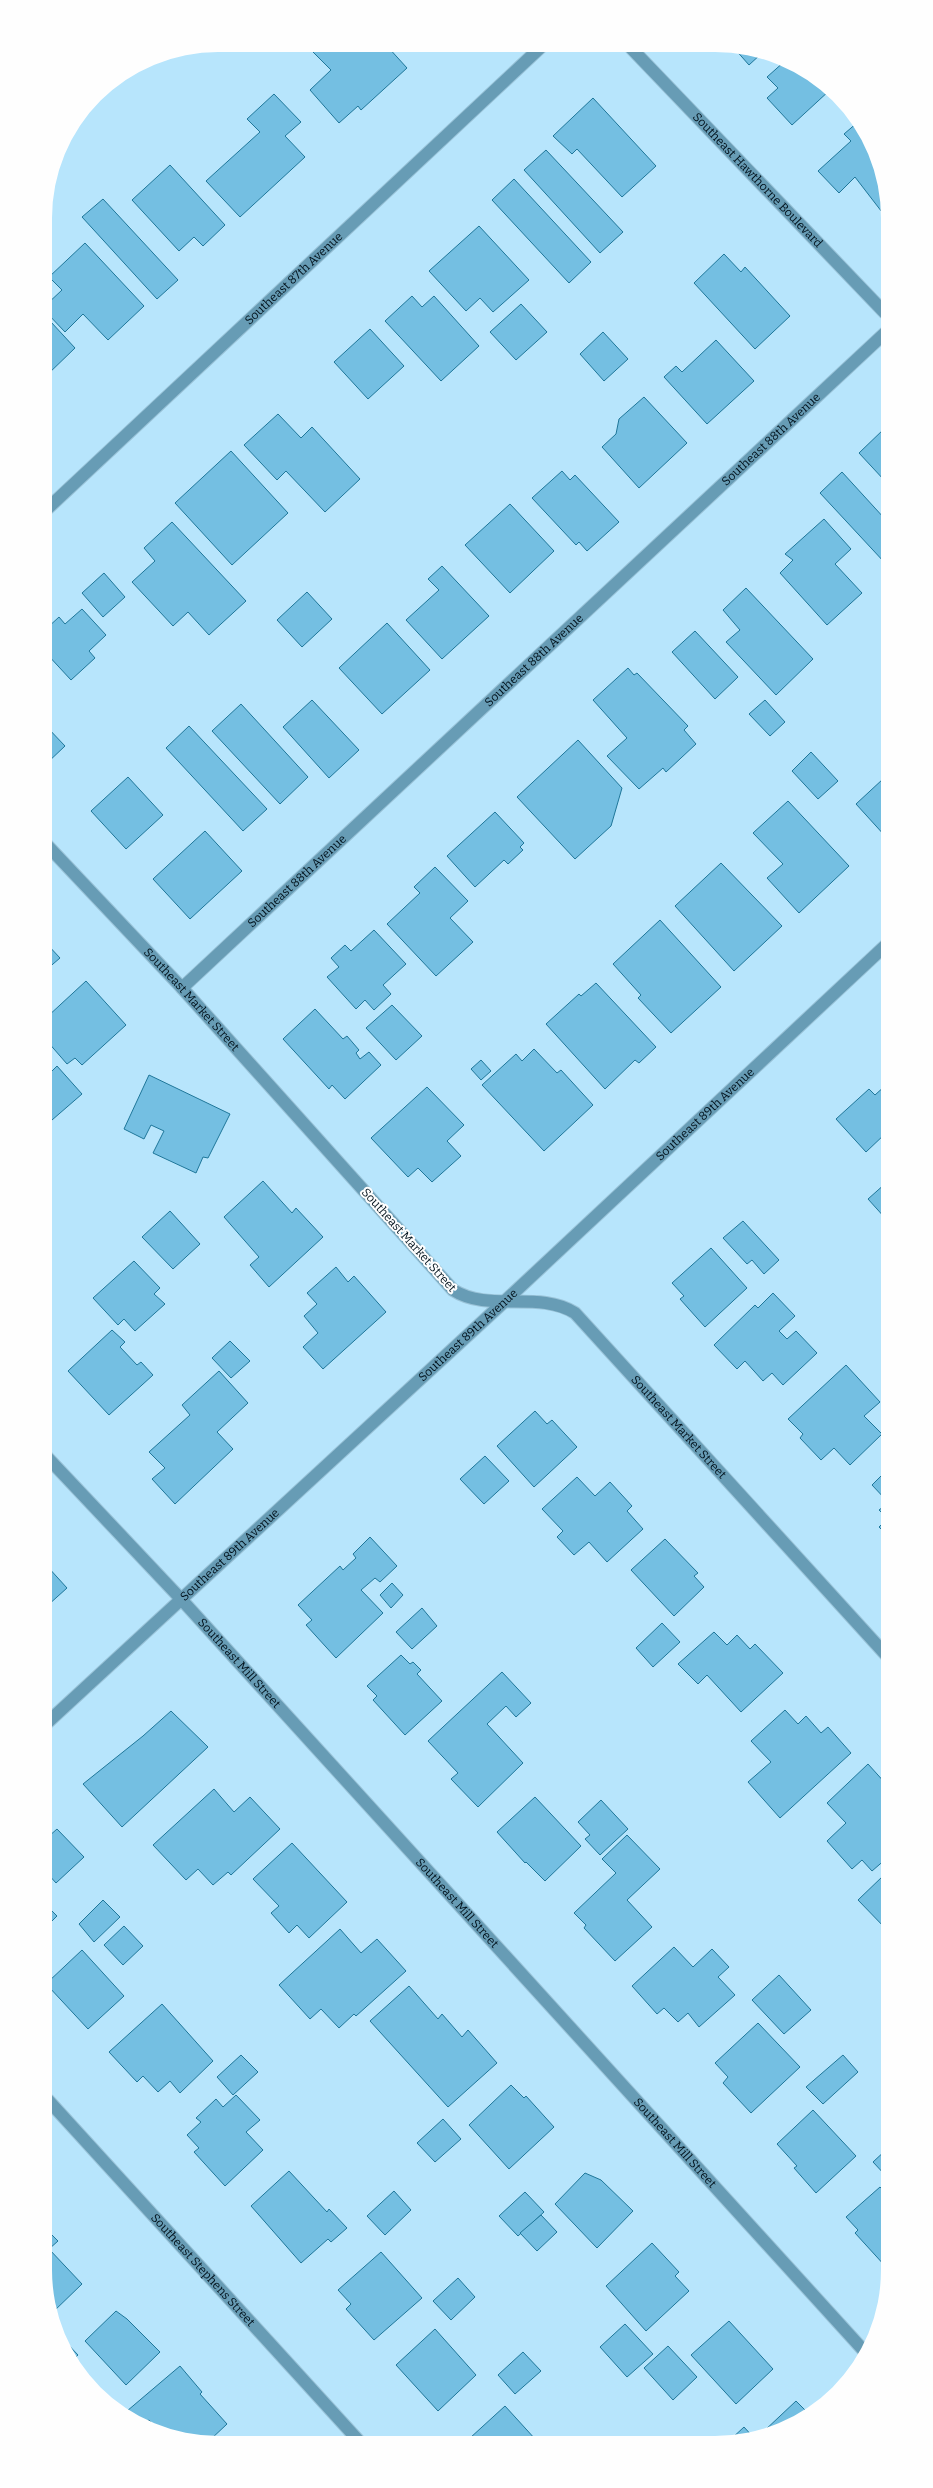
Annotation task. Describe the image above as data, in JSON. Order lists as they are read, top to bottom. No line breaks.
{"streets":{"street":["Southeast Hawthorne Boulevard","Southeast 87th Avenue","Southeast 88th Avenue","Southeast Market Street","Southeast 89th Avenue","Southeast Mill Street","Southeast Stephens Street"]},"crossings":[["Southeast 88th Avenue","Southeast Market Street"],["Southeast Market Street","Southeast 89th Avenue"],["Southeast 89th Avenue","Southeast Mill Street"]]}
